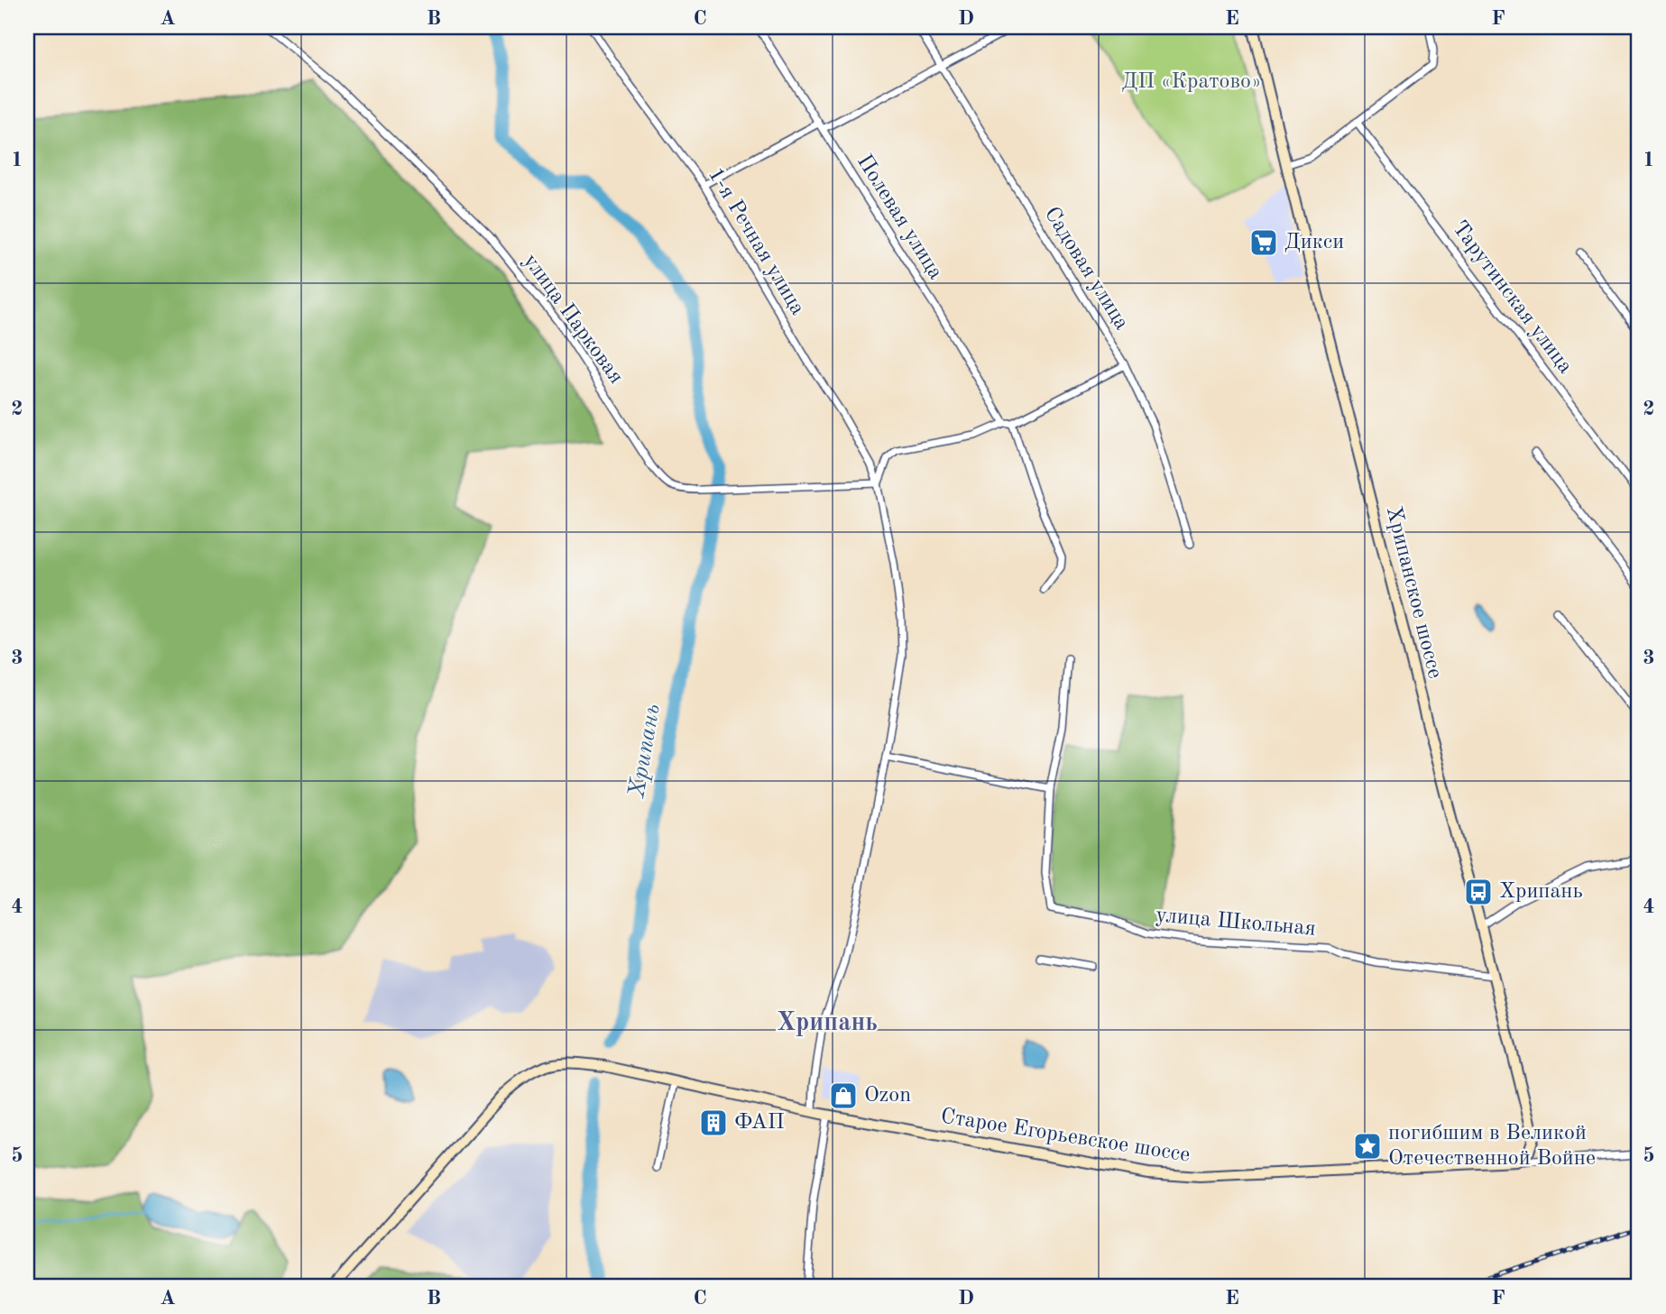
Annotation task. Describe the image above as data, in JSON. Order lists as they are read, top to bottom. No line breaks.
{"streets":{"main road":["Хрипанское шоссе","Старое Егорьевское шоссе"],"street":["Полевая улица","1-я Речная улица","Садовая улица","Тарутинская улица","улица Парковая","улица Школьная"]},"crossings":[["1-я Речная улица","улица Парковая"],["1-я Речная улица","Старое Егорьевское шоссе"],["Хрипанское шоссе","улица Школьная"],["Хрипанское шоссе","Старое Егорьевское шоссе"]],"districts":["Хрипань"],"water":["Хрипань"],"parks":["ДП «Кратово»"],"places":{"supermarket":["Дикси"],"bus stop":["Хрипань"],"shop":["Ozon"],"building":["ФАП"],"place":["погибшим в Великой Отечественной Войне"]},"grid":{"columns":["A","B","C","D","E","F"],"rows":["1","2","3","4","5"]}}
